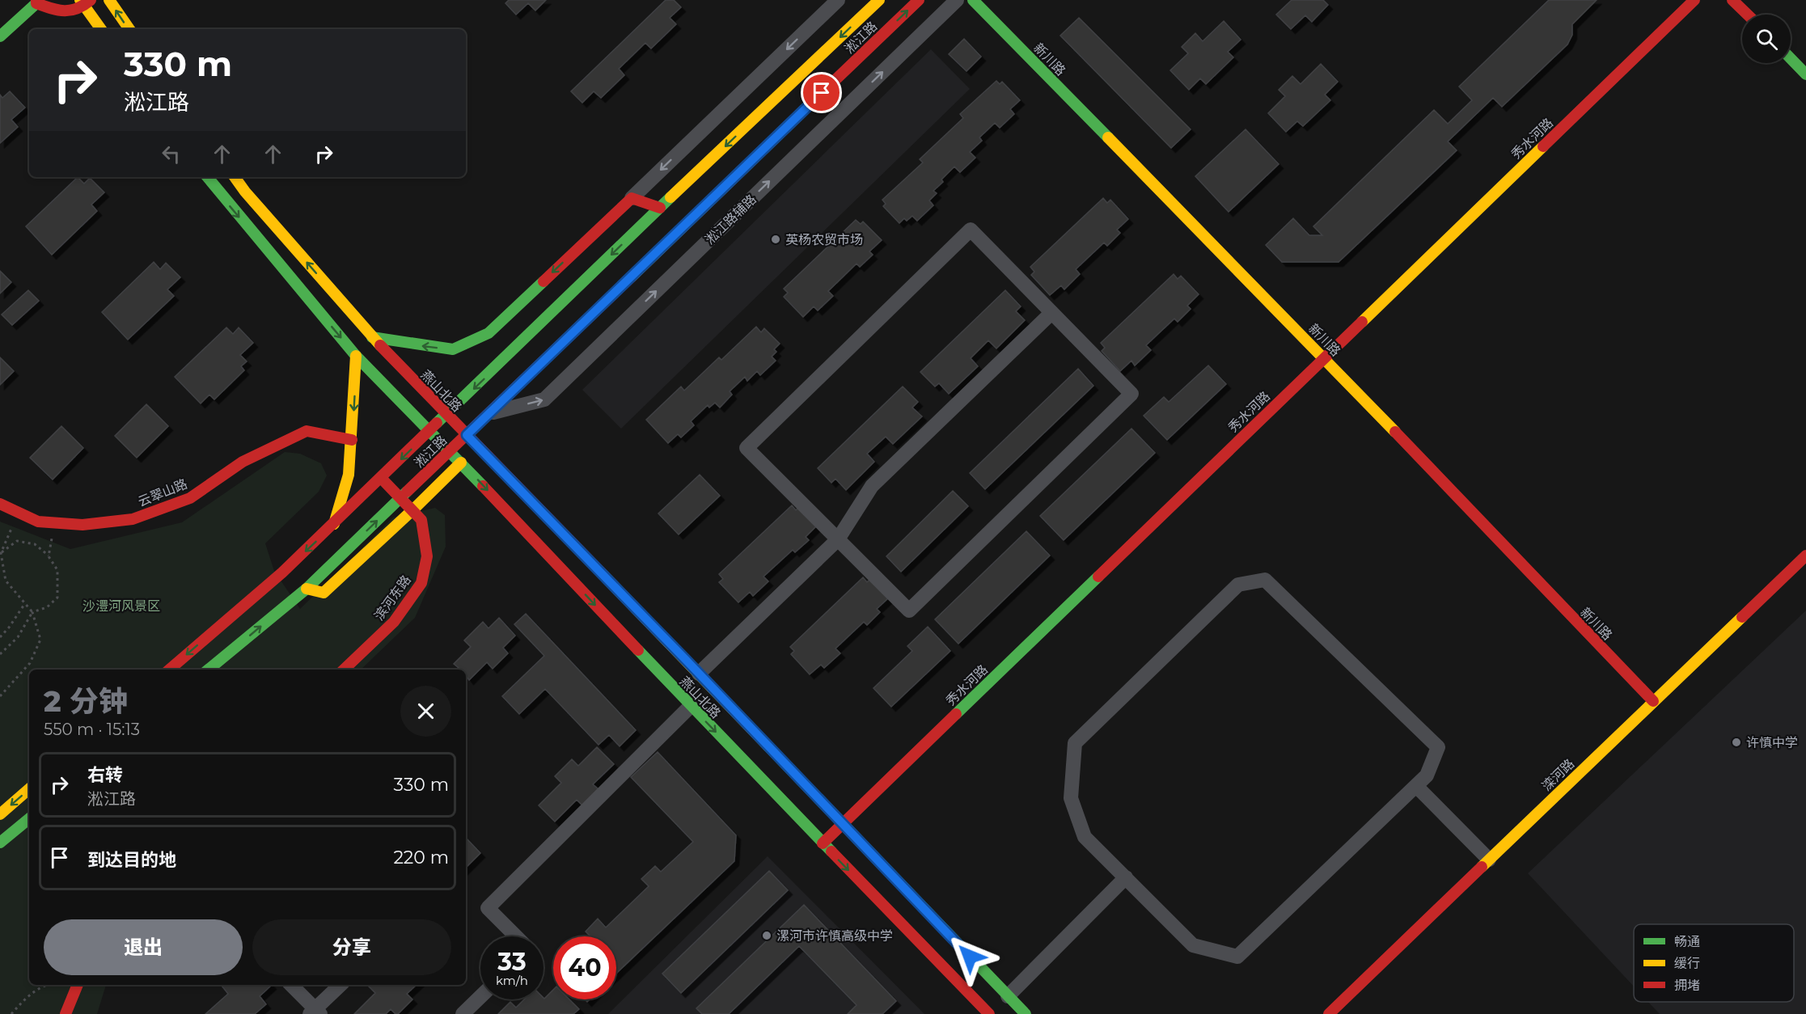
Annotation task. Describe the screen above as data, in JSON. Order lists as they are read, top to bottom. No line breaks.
{"streets":{"street":["淞江路","新川路","秀水河路","淞江路辅路","燕山北路","云翠山路","滨河东路","滦河路"]},"crossings":[["淞江路","淞江路辅路"],["淞江路","燕山北路"],["淞江路","滨河东路"],["新川路","秀水河路"],["新川路","滦河路"],["秀水河路","燕山北路"]],"parks":["沙澧河风景区"],"places":["英杨农贸市场","许慎中学","漯河市许慎高级中学"],"legend":["畅通","缓行","拥堵"],"page":{"turn":["330 m","淞江路"],"heading":["2 分钟","550 m · 15:13"],"list":[{"name":"右转","note":"淞江路","value":"330 m"},{"name":"到达目的地","value":"220 m"}],"buttons":["退出","分享"],"speed":"33 km/h","limit":"40"}}
